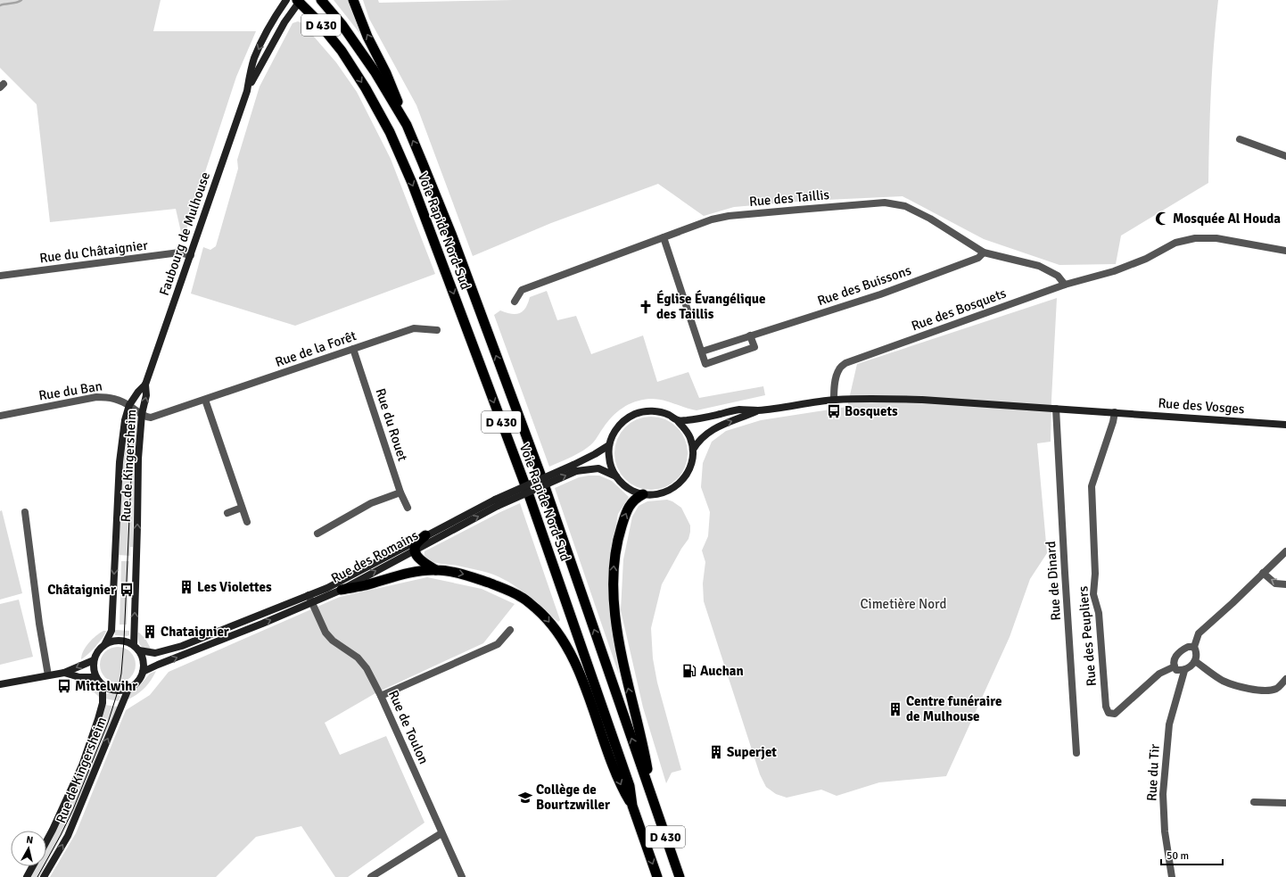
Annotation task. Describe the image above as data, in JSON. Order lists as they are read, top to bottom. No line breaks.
{"streets":{"highway":["D 430","Voie Rapide Nord-Sud"],"main road":["Faubourg de Mulhouse","Rue des Vosges","Rue de Kingersheim","Rue des Romains"],"street":["Rue des Taillis","Rue du Châtaignier","Rue des Buissons","Rue des Bosquets","Rue de la Forêt","Rue du Ban","Rue du Rouet","Rue de Dinard","Rue des Peupliers","Rue de Toulon","Rue du Tir"]},"crossings":[["Rue des Taillis","Rue des Buissons"],["Rue des Taillis","Rue des Bosquets"],["Voie Rapide Nord-Sud","Faubourg de Mulhouse"],["Faubourg de Mulhouse","Rue du Châtaignier"],["Faubourg de Mulhouse","Rue de Kingersheim"],["Rue des Bosquets","Rue des Vosges"],["Rue de la Forêt","Rue du Ban"],["Rue de la Forêt","Rue du Rouet"],["Rue de la Forêt","Rue de Kingersheim"],["Rue du Ban","Rue de Kingersheim"],["Rue des Vosges","Rue de Dinard"],["Rue des Vosges","Rue des Peupliers"],["Rue de Kingersheim","Rue des Romains"],["Rue des Romains","Rue de Toulon"],["Rue des Peupliers","Rue du Tir"]],"parks":["Cimetière Nord"],"places":{"mosque":["Mosquée Al Houda"],"church":["Église Évangélique des Taillis"],"bus stop":["Bosquets","Châtaignier","Mittelwihr"],"building":["Les Violettes","Chataignier","Centre funéraire de Mulhouse","Superjet"],"fuel station":["Auchan"],"school or university":["Collège de Bourtzwiller"]},"scale_bar":"50 m","north":"top"}
